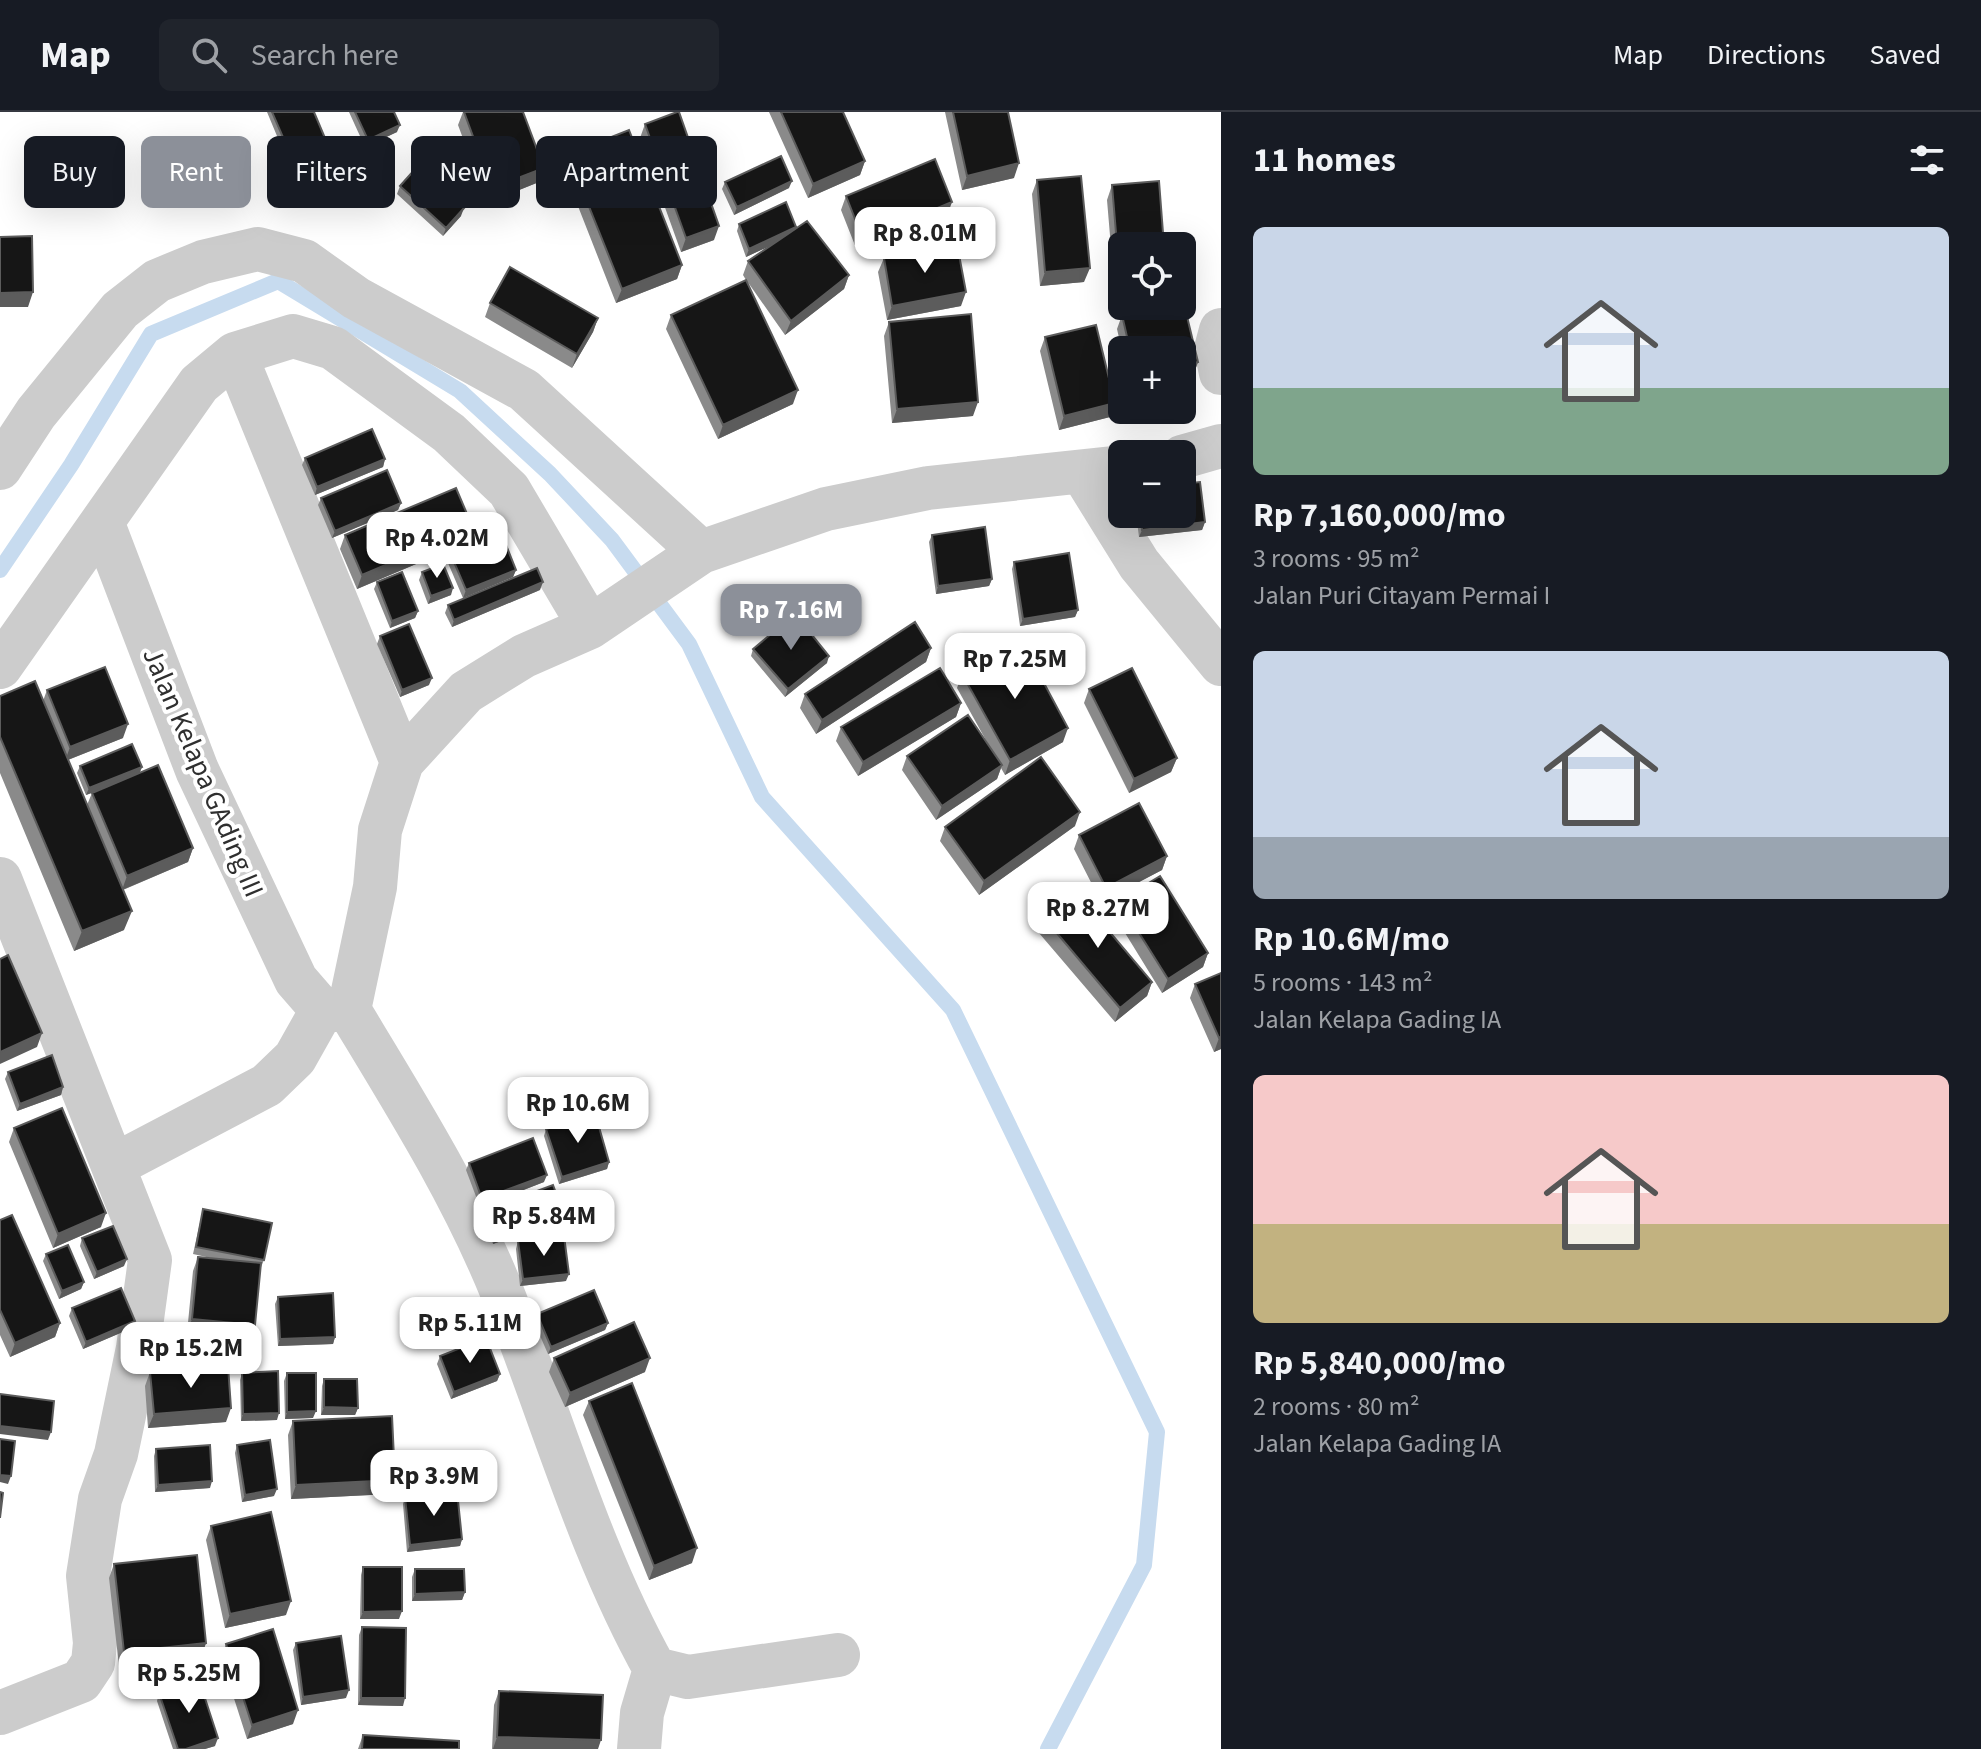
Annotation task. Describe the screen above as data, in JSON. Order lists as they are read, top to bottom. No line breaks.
{"streets":{"street":["Jalan Kelapa GAding III"]},"page":{"header":"Map","search":"Search here","nav":["Map","Directions","Saved"],"heading":"11 homes","chip":["Buy","Rent","Filters","New","Apartment"],"price":["Rp 8.01M","Rp 4.02M","Rp 7.16M","Rp 7.25M","Rp 8.27M","Rp 10.6M","Rp 5.84M","Rp 5.11M","Rp 15.2M","Rp 3.9M","Rp 5.25M"],"list":[{"name":"Rp 7,160,000/mo","note":"3 rooms · 95 m² · Jalan Puri Citayam Permai I"},{"name":"Rp 10.6M/mo","note":"5 rooms · 143 m² · Jalan Kelapa Gading IA"},{"name":"Rp 5,840,000/mo","note":"2 rooms · 80 m² · Jalan Kelapa Gading IA"}],"map_buttons":["+","−"]}}
